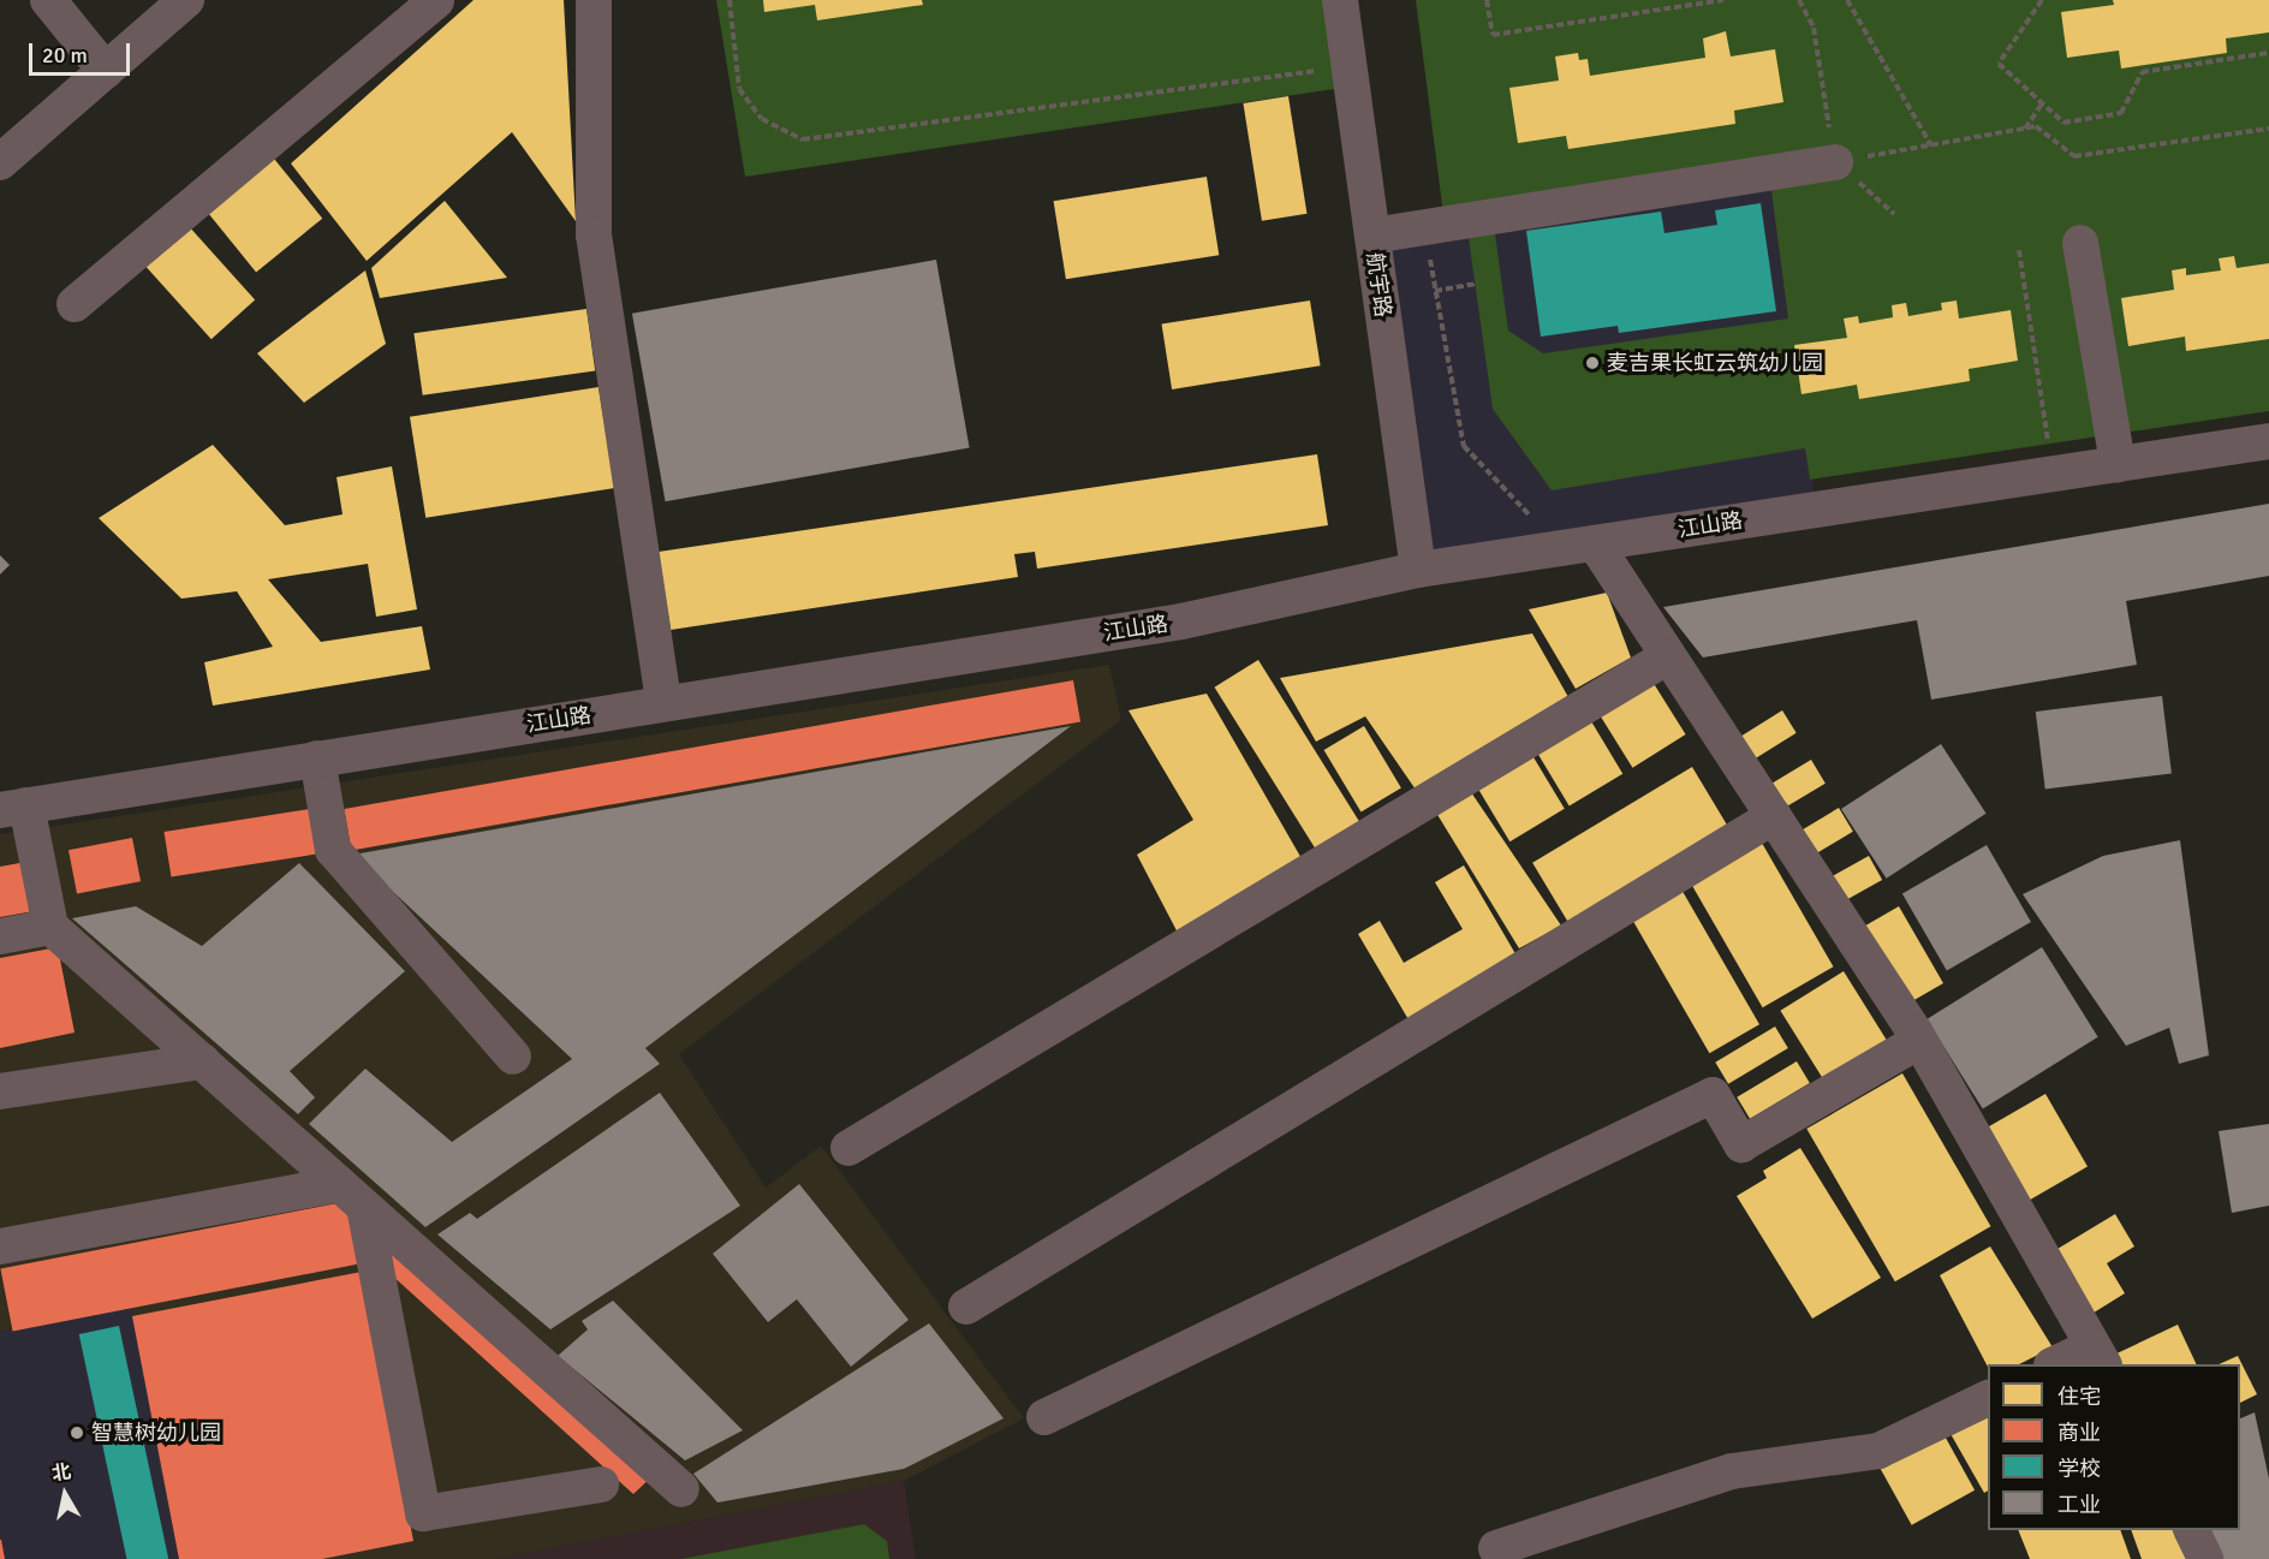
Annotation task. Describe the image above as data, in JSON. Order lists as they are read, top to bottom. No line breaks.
{"streets":{"street":["航宇路","江山路"]},"crossings":[["航宇路","江山路"]],"places":["麦吉果长虹云筑幼儿园","智慧树幼儿园"],"legend":["住宅","商业","学校","工业"],"scale_bar":"20 m","north":"top"}
